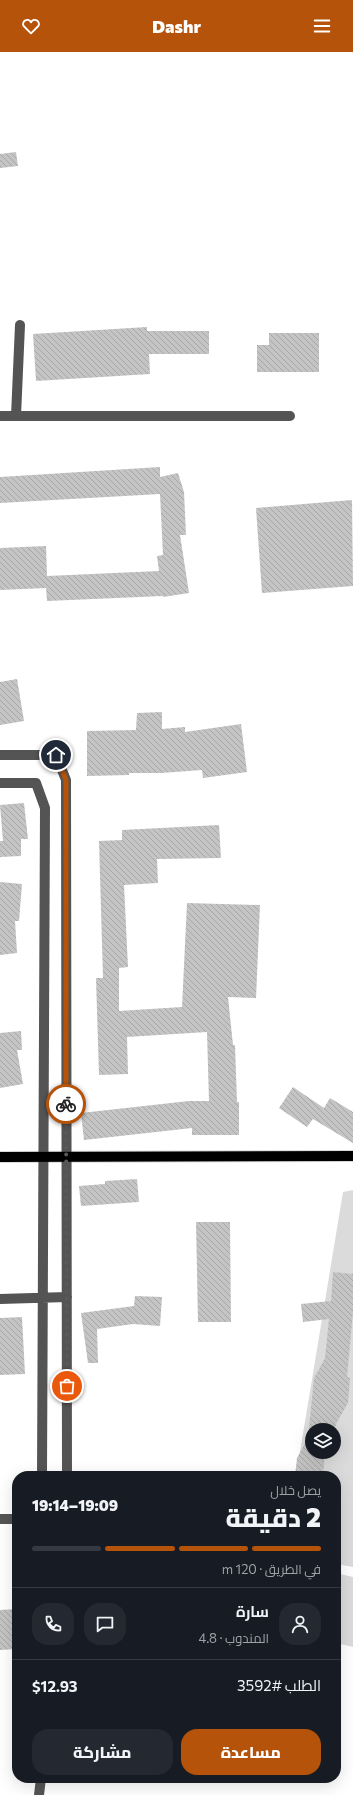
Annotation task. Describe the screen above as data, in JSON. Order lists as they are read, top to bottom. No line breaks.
{"page":{"header":"Dashr","heading":["2 دقيقة","يصل خلال","19:09–19:14"],"panel":["سارة","المندوب · 4.8","الطلب #3592","$12.93"],"bar":"في الطريق · 120 m","buttons":["مساعدة","مشاركة"]}}
